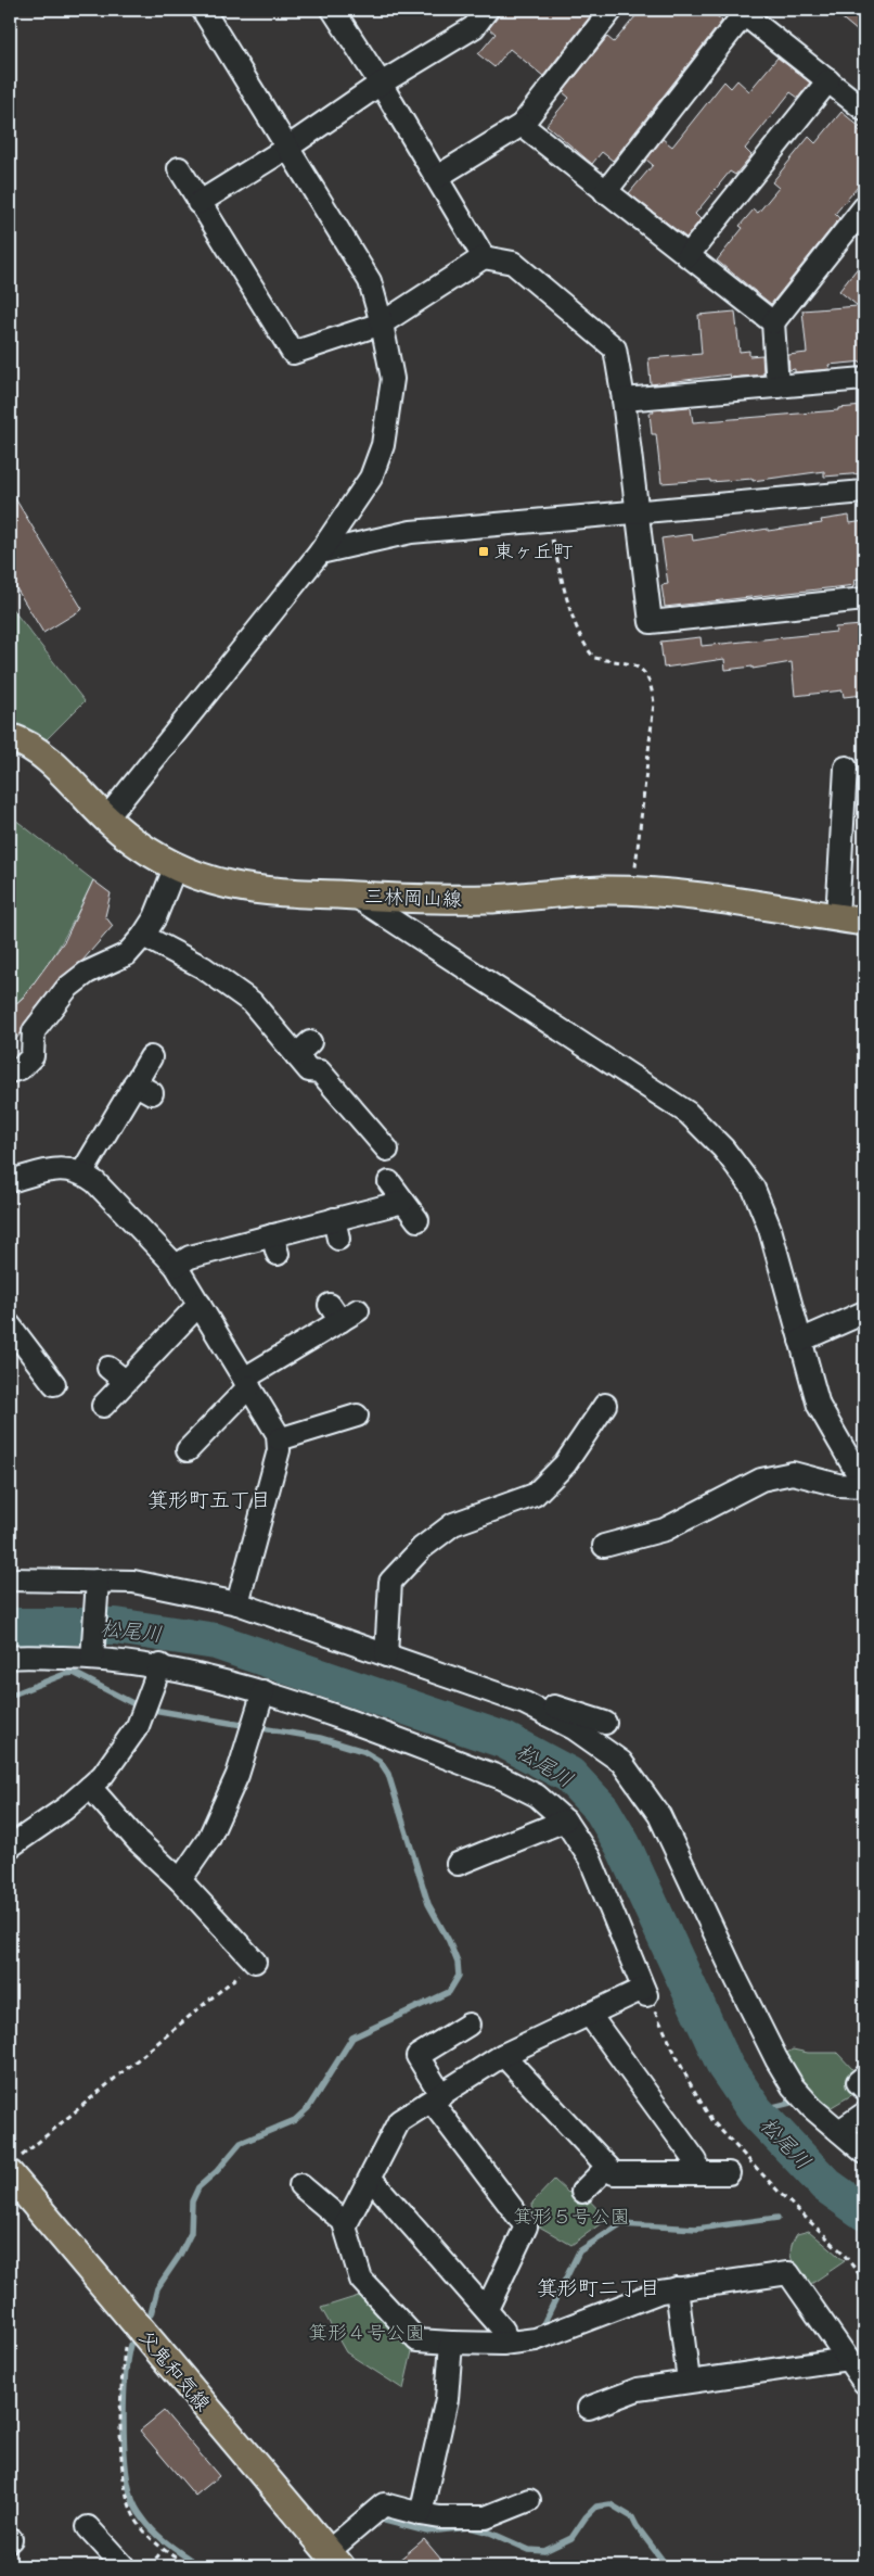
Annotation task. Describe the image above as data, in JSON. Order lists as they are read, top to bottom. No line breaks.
{"streets":{"main road":["三林岡山線","父鬼和気線"]},"districts":["箕形町五丁目","箕形町二丁目"],"water":["松尾川"],"parks":["箕形５号公園","箕形４号公園"],"places":{"transit":["東ヶ丘町"]}}
